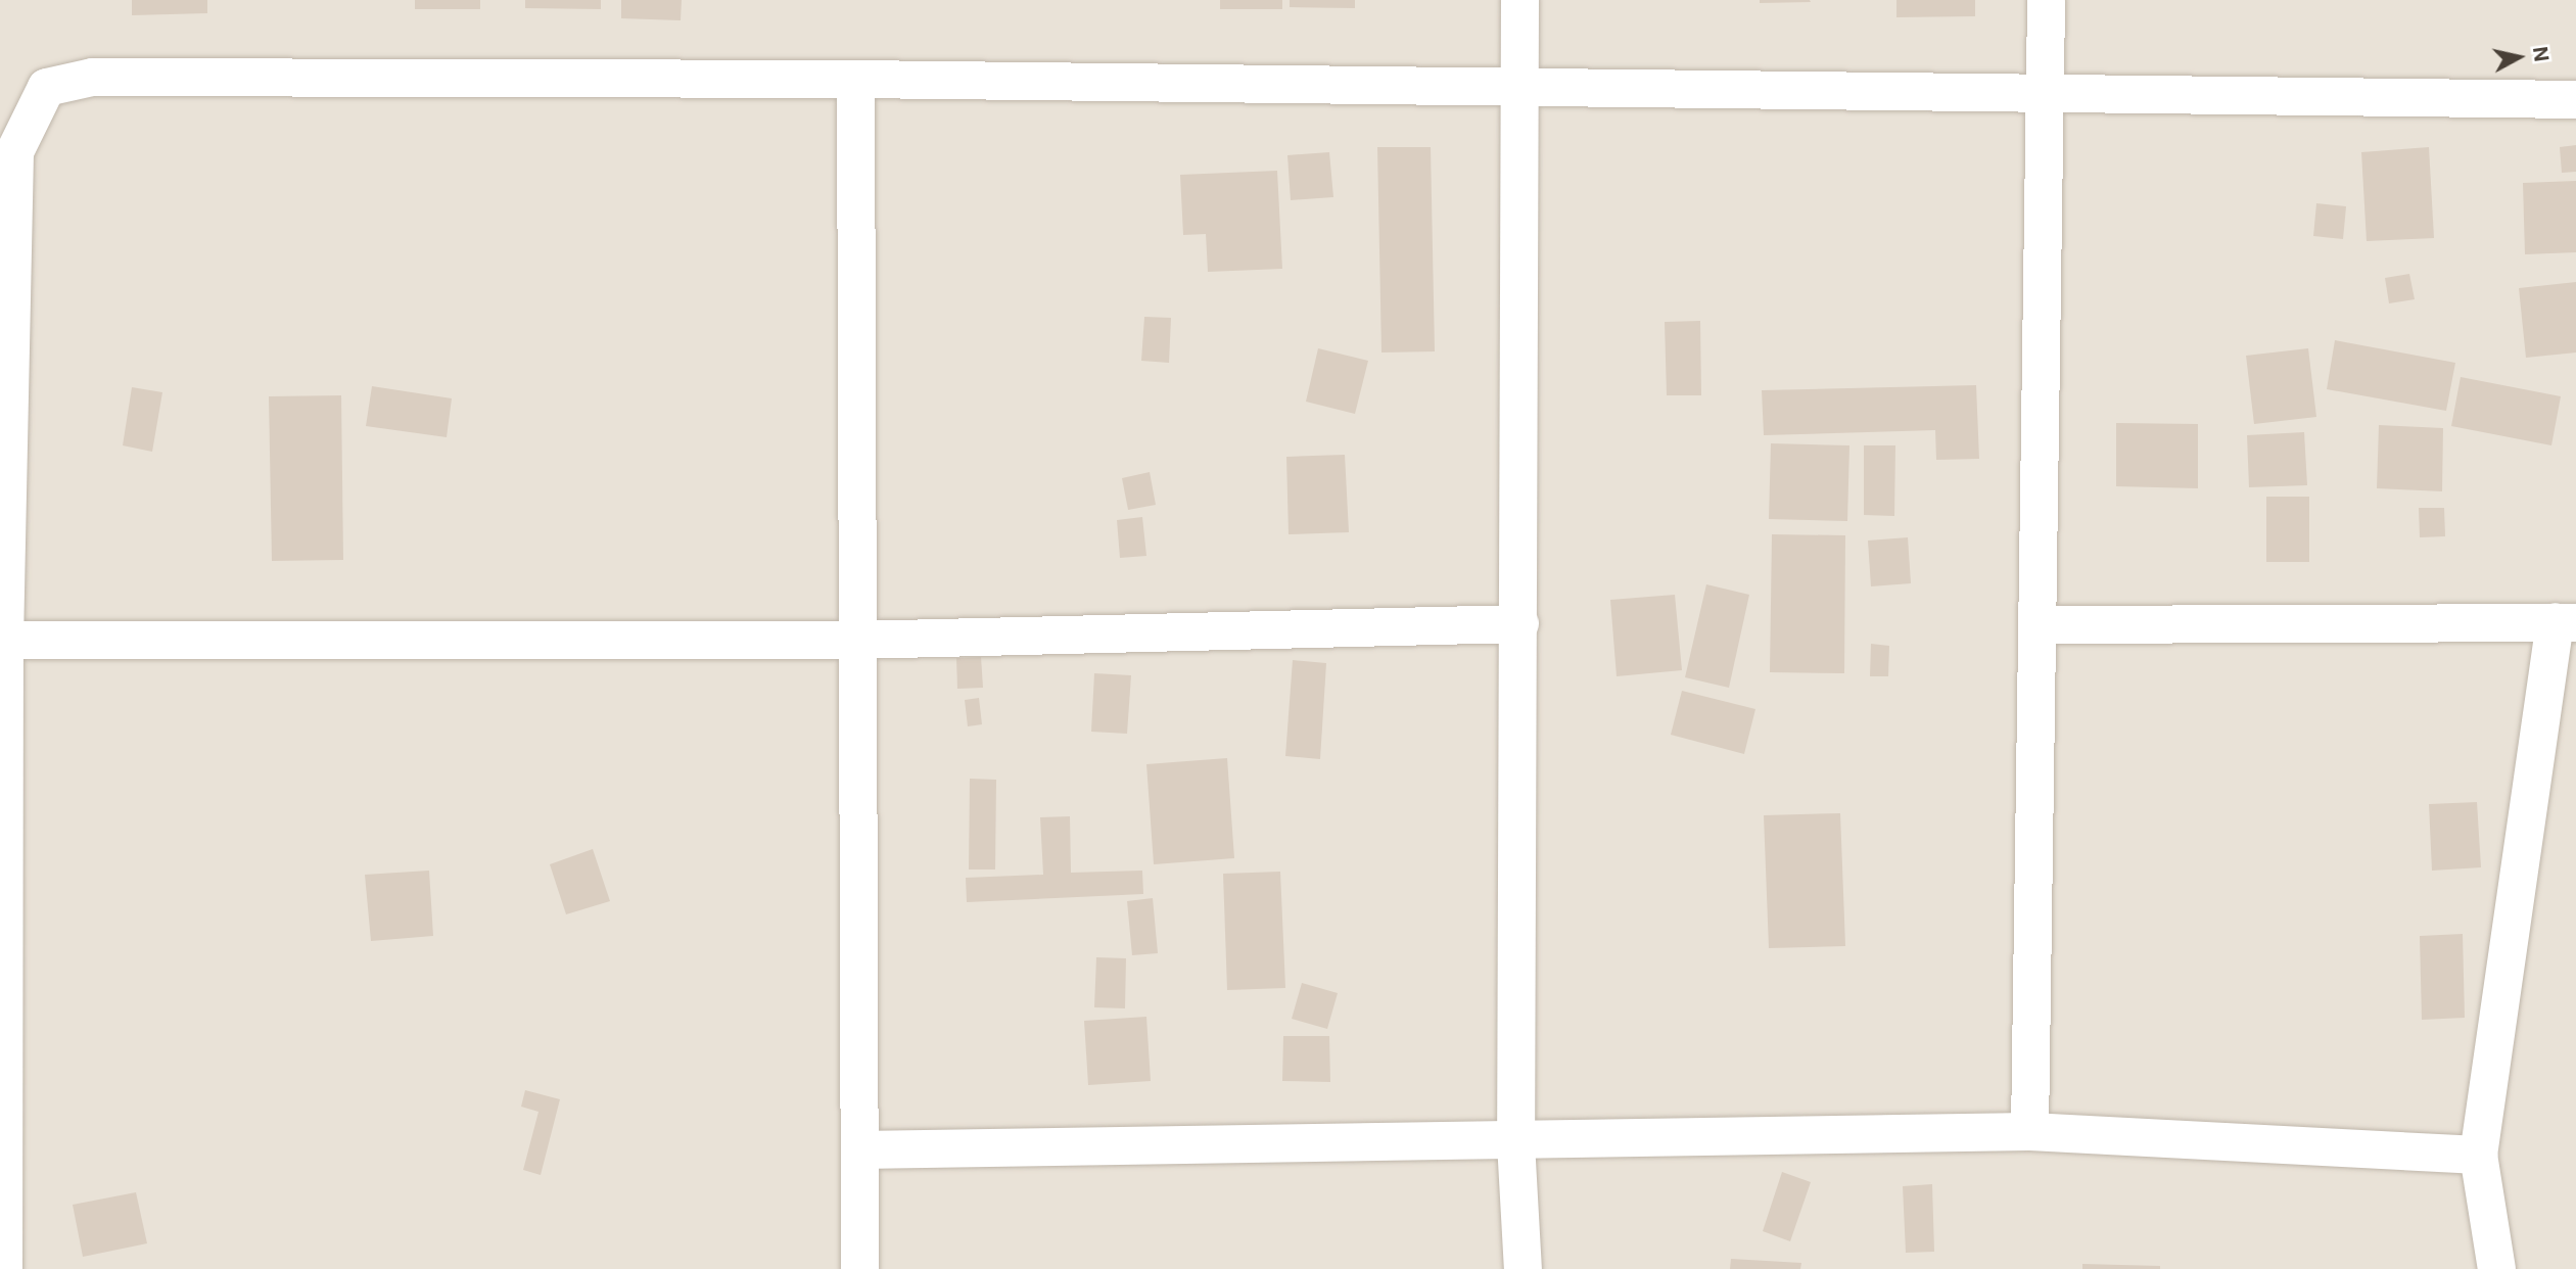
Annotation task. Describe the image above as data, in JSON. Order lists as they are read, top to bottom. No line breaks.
{"north":"right"}
